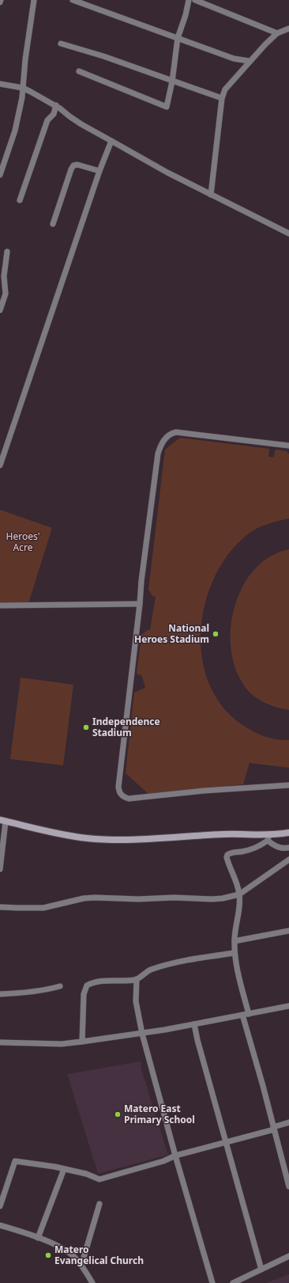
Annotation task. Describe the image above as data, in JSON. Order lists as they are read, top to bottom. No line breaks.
{"parks":["Heroes' Acre"],"places":["National Heroes Stadium","Independence Stadium","Matero East Primary School","Matero Evangelical Church"]}
